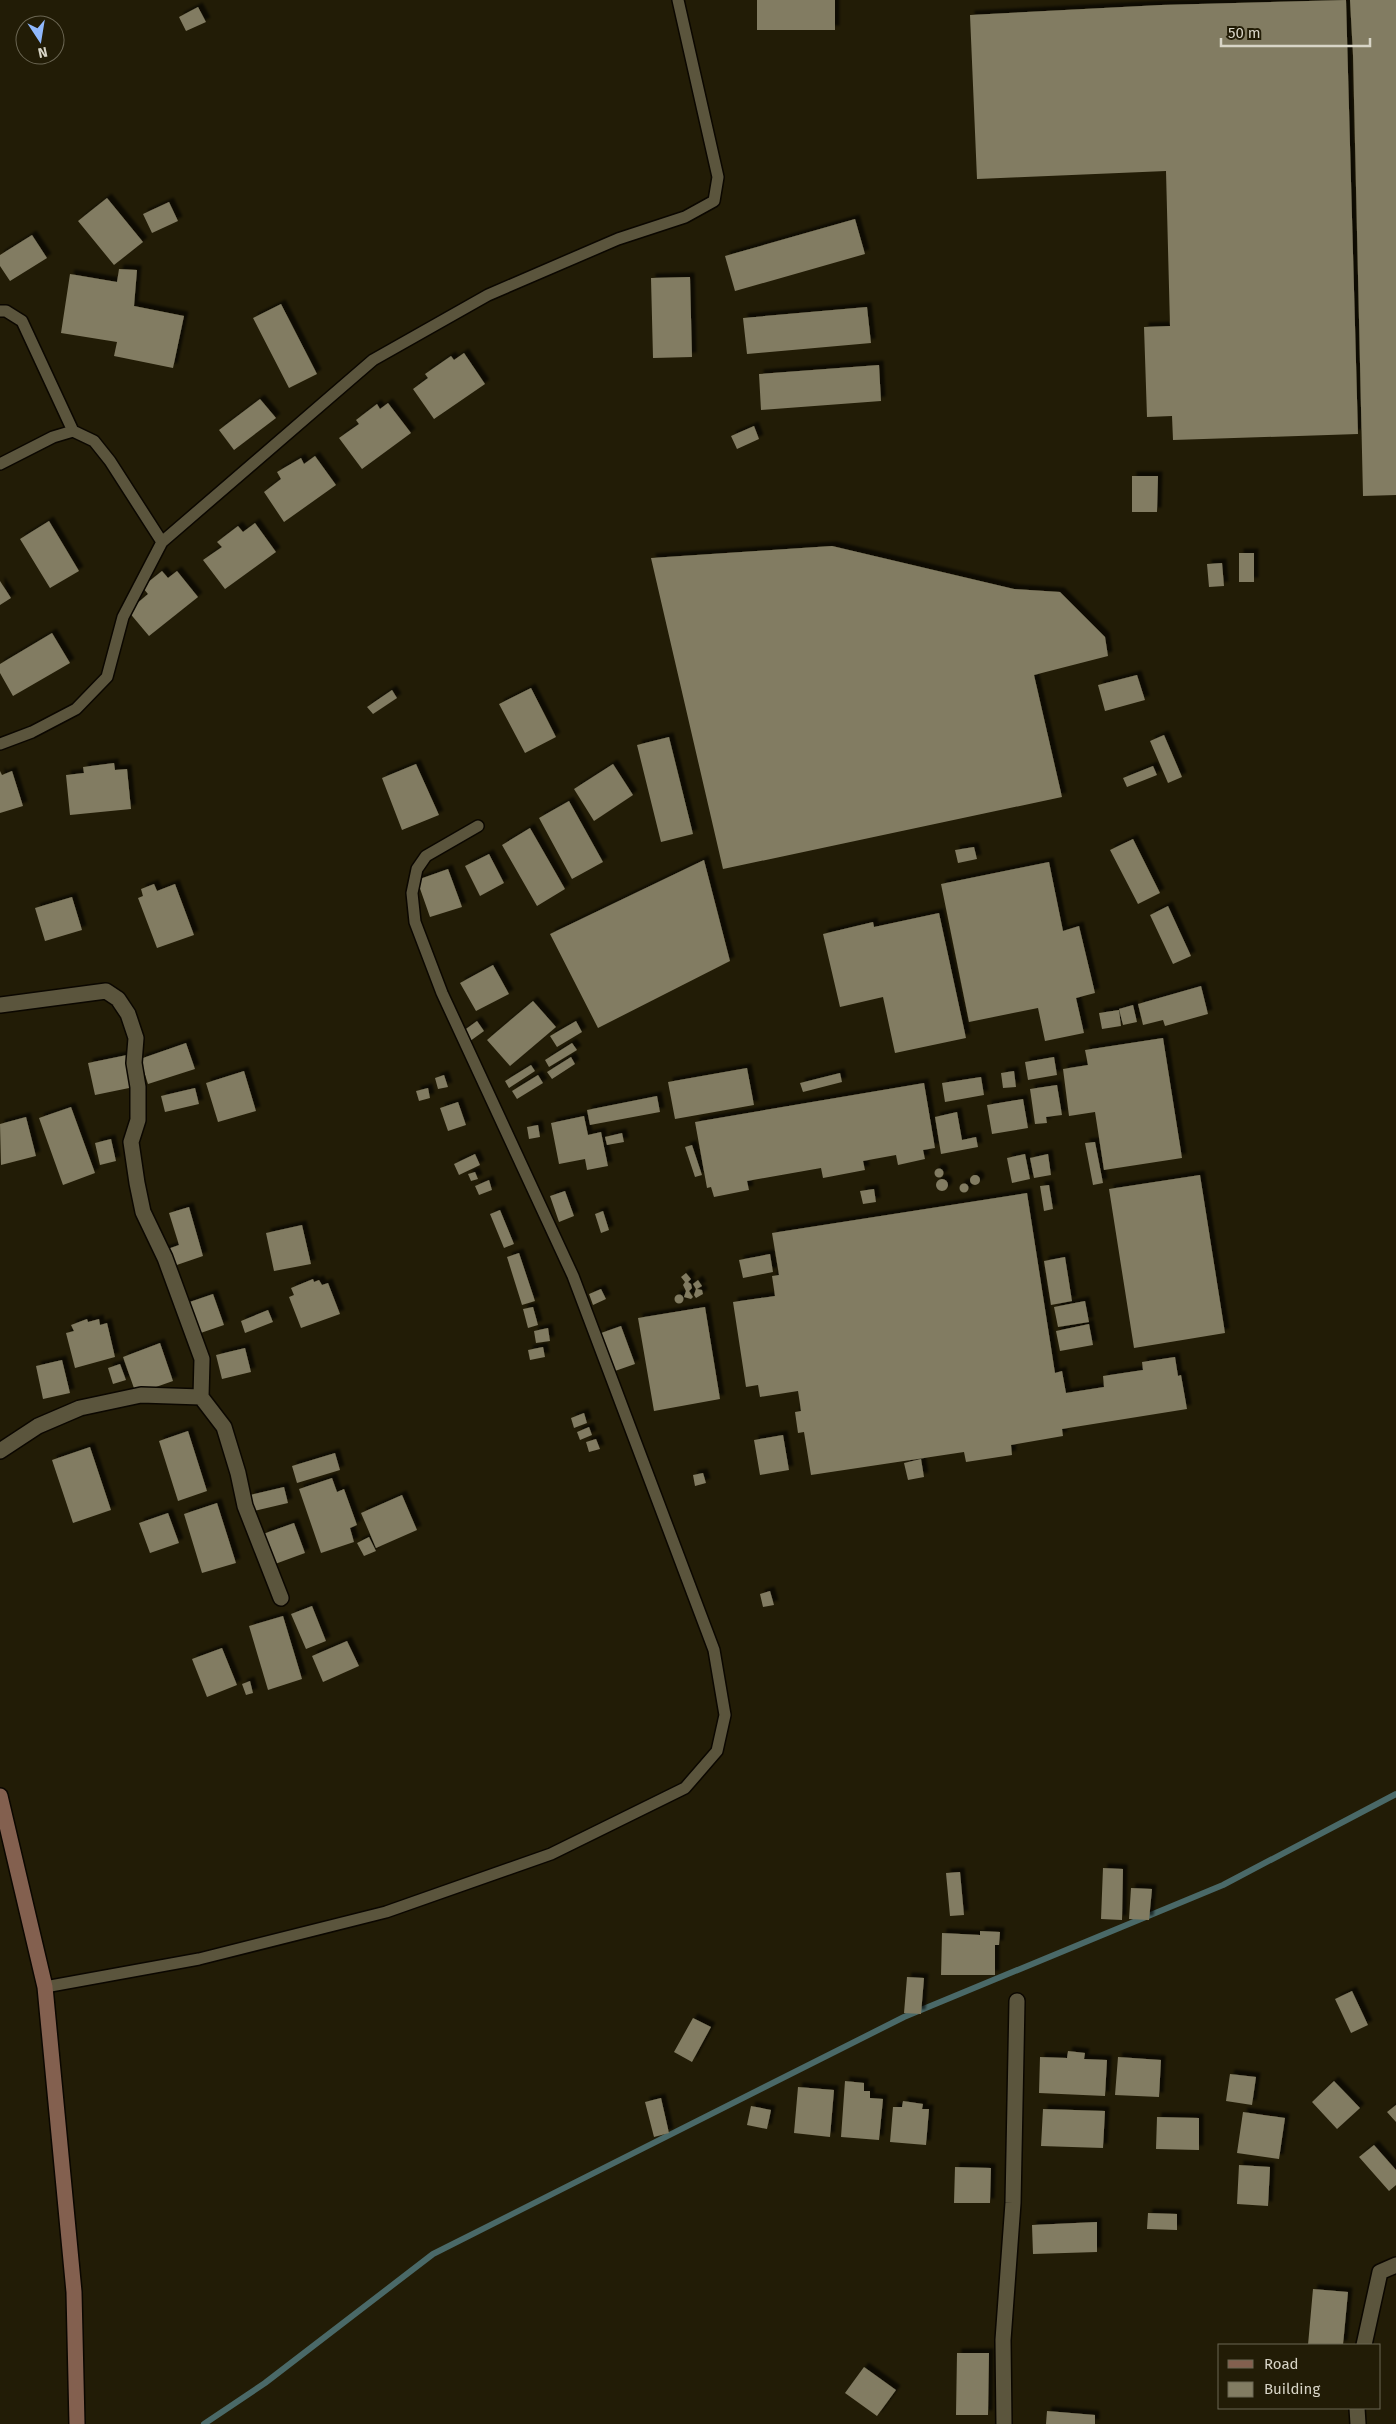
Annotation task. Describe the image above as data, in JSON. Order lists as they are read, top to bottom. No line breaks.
{"legend":["Road","Building"],"scale_bar":"50 m","north":"bottom"}
